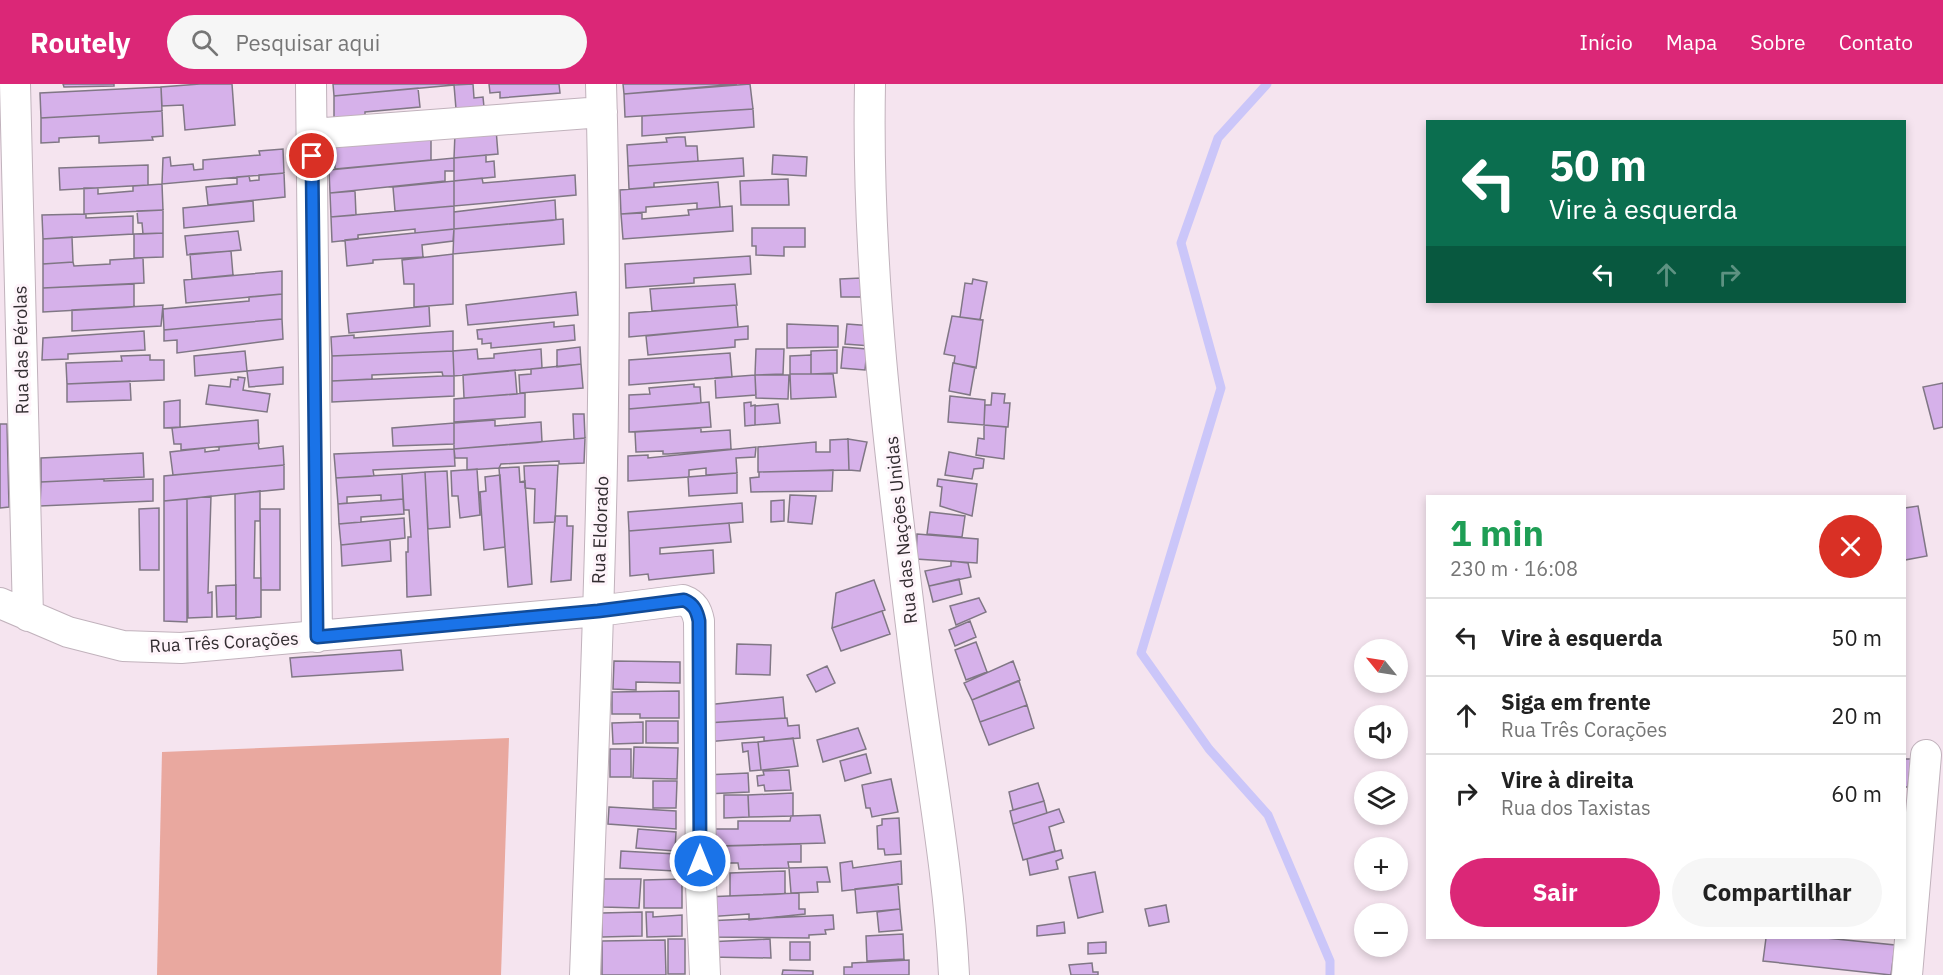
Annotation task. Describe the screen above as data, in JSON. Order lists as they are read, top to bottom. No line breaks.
{"streets":{"street":["Rua das Pérolas","Rua Eldorado","Rua das Nações Unidas","Rua Três Corações"]},"crossings":[["Rua das Pérolas","Rua Três Corações"],["Rua Eldorado","Rua Três Corações"]],"north":"top left","page":{"header":"Routely","search":"Pesquisar aqui","nav":["Início","Mapa","Sobre","Contato"],"turn":["50 m","Vire à esquerda"],"heading":["1 min","230 m · 16:08"],"list":[{"name":"Vire à esquerda","value":"50 m"},{"name":"Siga em frente","note":"Rua Três Corações","value":"20 m"},{"name":"Vire à direita","note":"Rua dos Taxistas","value":"60 m"}],"map_buttons":["+","−"],"buttons":["Sair","Compartilhar"]}}
